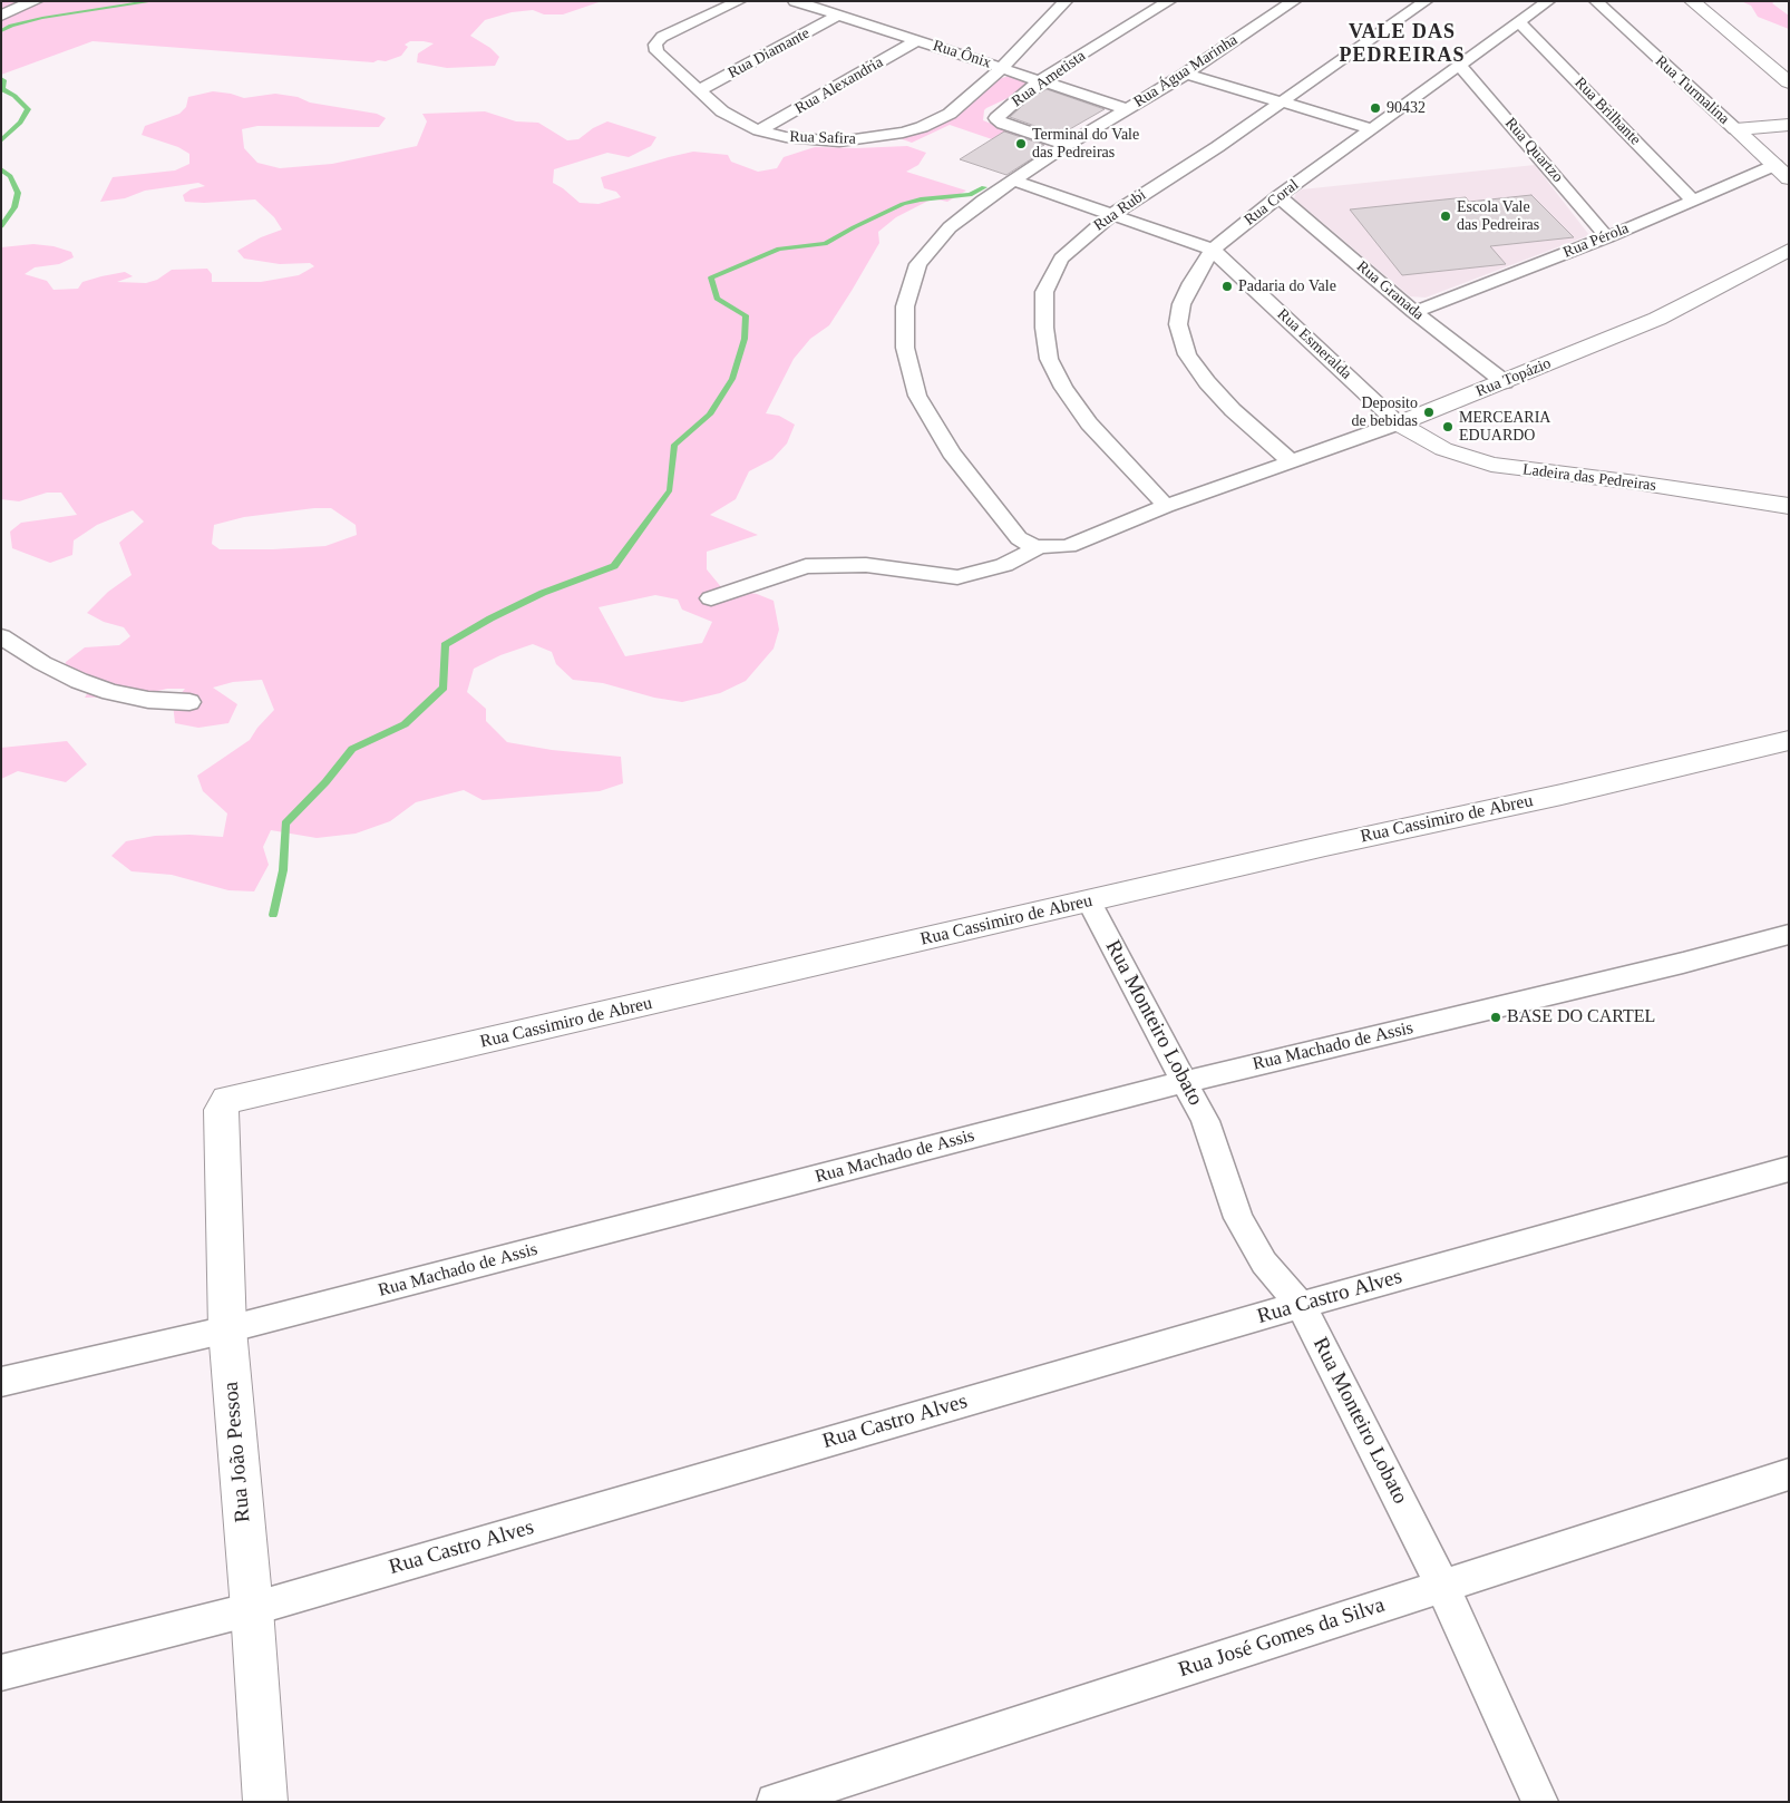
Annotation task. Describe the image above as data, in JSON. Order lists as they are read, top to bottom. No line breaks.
{"streets":{"street":["Rua Diamante","Rua Ônix","Rua Água Marinha","Rua Ametista","Rua Alexandria","Rua Turmalina","Rua Brilhante","Rua Safira","Rua Quartzo","Rua Coral","Rua Rubi","Rua Pérola","Rua Granada","Rua Esmeralda","Rua Topázio","Ladeira das Pedreiras","Rua Cassimiro de Abreu","Rua Monteiro Lobato","Rua Machado de Assis","Rua Castro Alves","Rua João Pessoa","Rua José Gomes da Silva"]},"crossings":[["Rua Diamante","Rua Ônix"],["Rua Diamante","Rua Safira"],["Rua Ônix","Rua Água Marinha"],["Rua Ônix","Rua Ametista"],["Rua Ônix","Rua Alexandria"],["Rua Ônix","Rua Safira"],["Rua Água Marinha","Rua Ametista"],["Rua Água Marinha","Rua Esmeralda"],["Rua Água Marinha","Rua Topázio"],["Rua Alexandria","Rua Safira"],["Rua Turmalina","Rua Pérola"],["Rua Brilhante","Rua Coral"],["Rua Brilhante","Rua Pérola"],["Rua Quartzo","Rua Coral"],["Rua Quartzo","Rua Pérola"],["Rua Coral","Rua Granada"],["Rua Coral","Rua Esmeralda"],["Rua Coral","Rua Topázio"],["Rua Rubi","Rua Esmeralda"],["Rua Rubi","Rua Topázio"],["Rua Pérola","Rua Granada"],["Rua Granada","Rua Topázio"],["Rua Esmeralda","Rua Topázio"],["Rua Esmeralda","Ladeira das Pedreiras"],["Rua Topázio","Ladeira das Pedreiras"],["Rua Cassimiro de Abreu","Rua Monteiro Lobato"],["Rua Cassimiro de Abreu","Rua João Pessoa"],["Rua Monteiro Lobato","Rua Machado de Assis"],["Rua Monteiro Lobato","Rua Castro Alves"],["Rua Monteiro Lobato","Rua José Gomes da Silva"],["Rua Machado de Assis","Rua João Pessoa"],["Rua Castro Alves","Rua João Pessoa"]],"districts":["VALE DAS PEDREIRAS"],"places":["90432","Terminal do Vale das Pedreiras","Escola Vale das Pedreiras","Padaria do Vale","Deposito de bebidas","MERCEARIA EDUARDO","BASE DO CARTEL"]}
